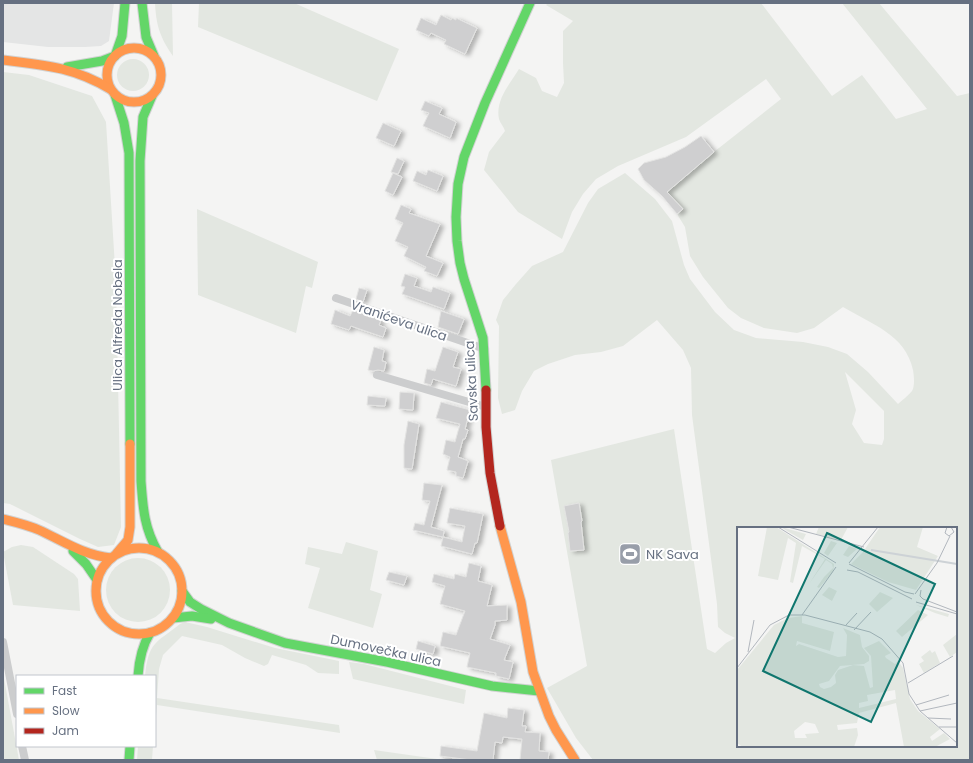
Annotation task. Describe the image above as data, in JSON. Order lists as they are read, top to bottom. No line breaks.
{"streets":{"main road":["Ulica Alfreda Nobela","Savska ulica","Dumovečka ulica"],"street":["Vranićeva ulica"]},"crossings":[["Vranićeva ulica","Savska ulica"],["Ulica Alfreda Nobela","Dumovečka ulica"],["Savska ulica","Dumovečka ulica"]],"places":{"sports":["NK Sava"]},"legend":["Fast","Slow","Jam"]}
